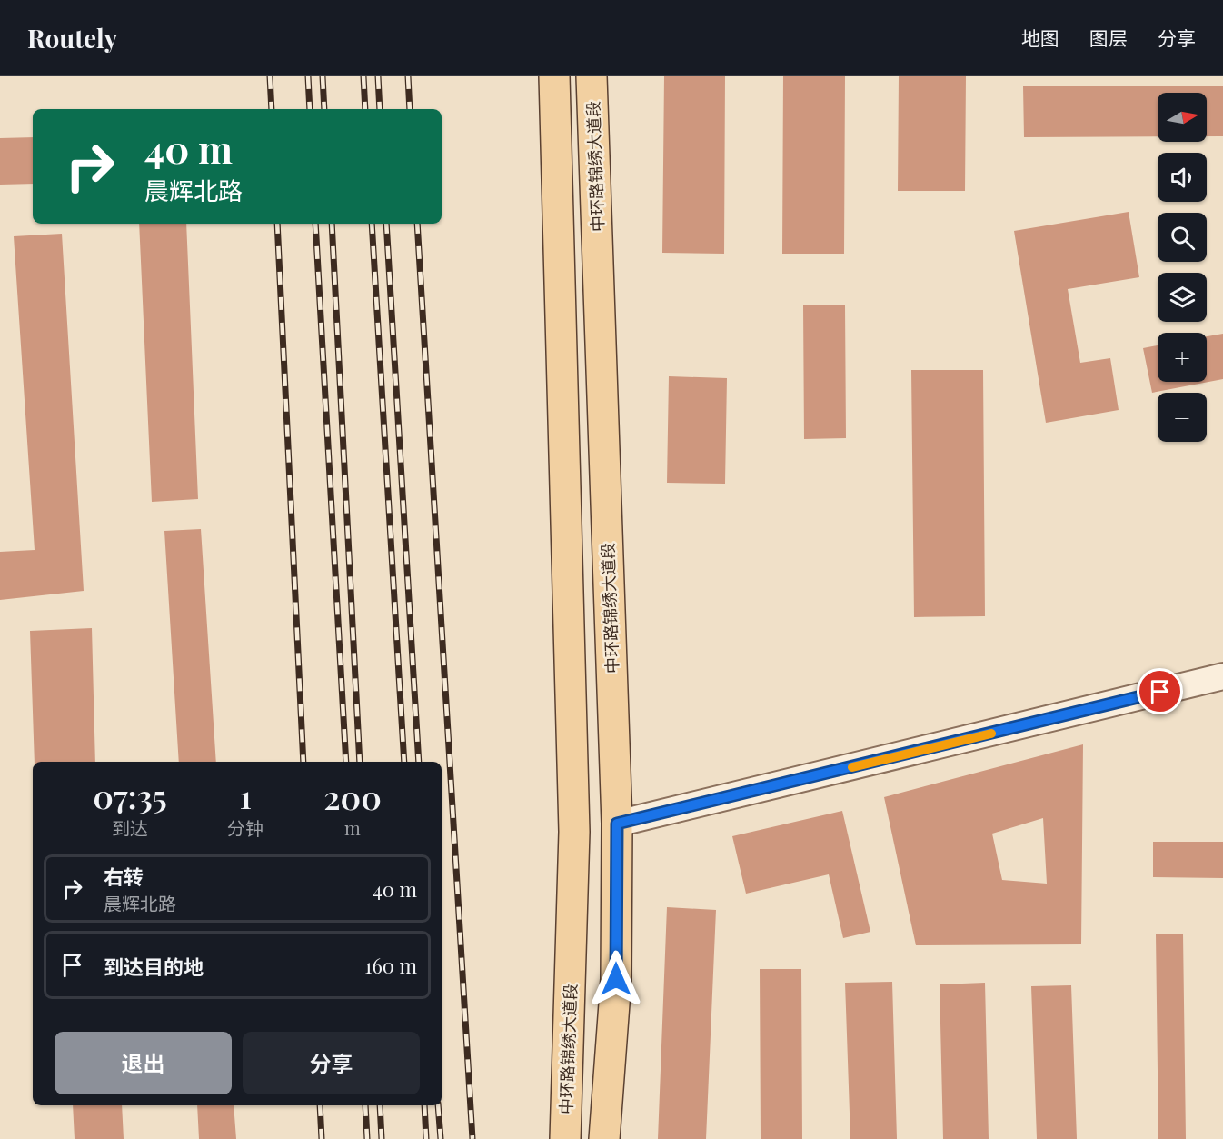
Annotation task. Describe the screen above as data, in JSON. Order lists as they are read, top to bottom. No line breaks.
{"streets":{"main road":["中环路锦绣大道段"]},"north":"right","page":{"header":"Routely","nav":["地图","图层","分享"],"map_buttons":["+","−"],"turn":["40 m","晨辉北路"],"eta":["07:35","到达","1","分钟","200","m"],"list":[{"name":"右转","note":"晨辉北路","value":"40 m"},{"name":"到达目的地","value":"160 m"}],"buttons":["退出","分享"]}}
